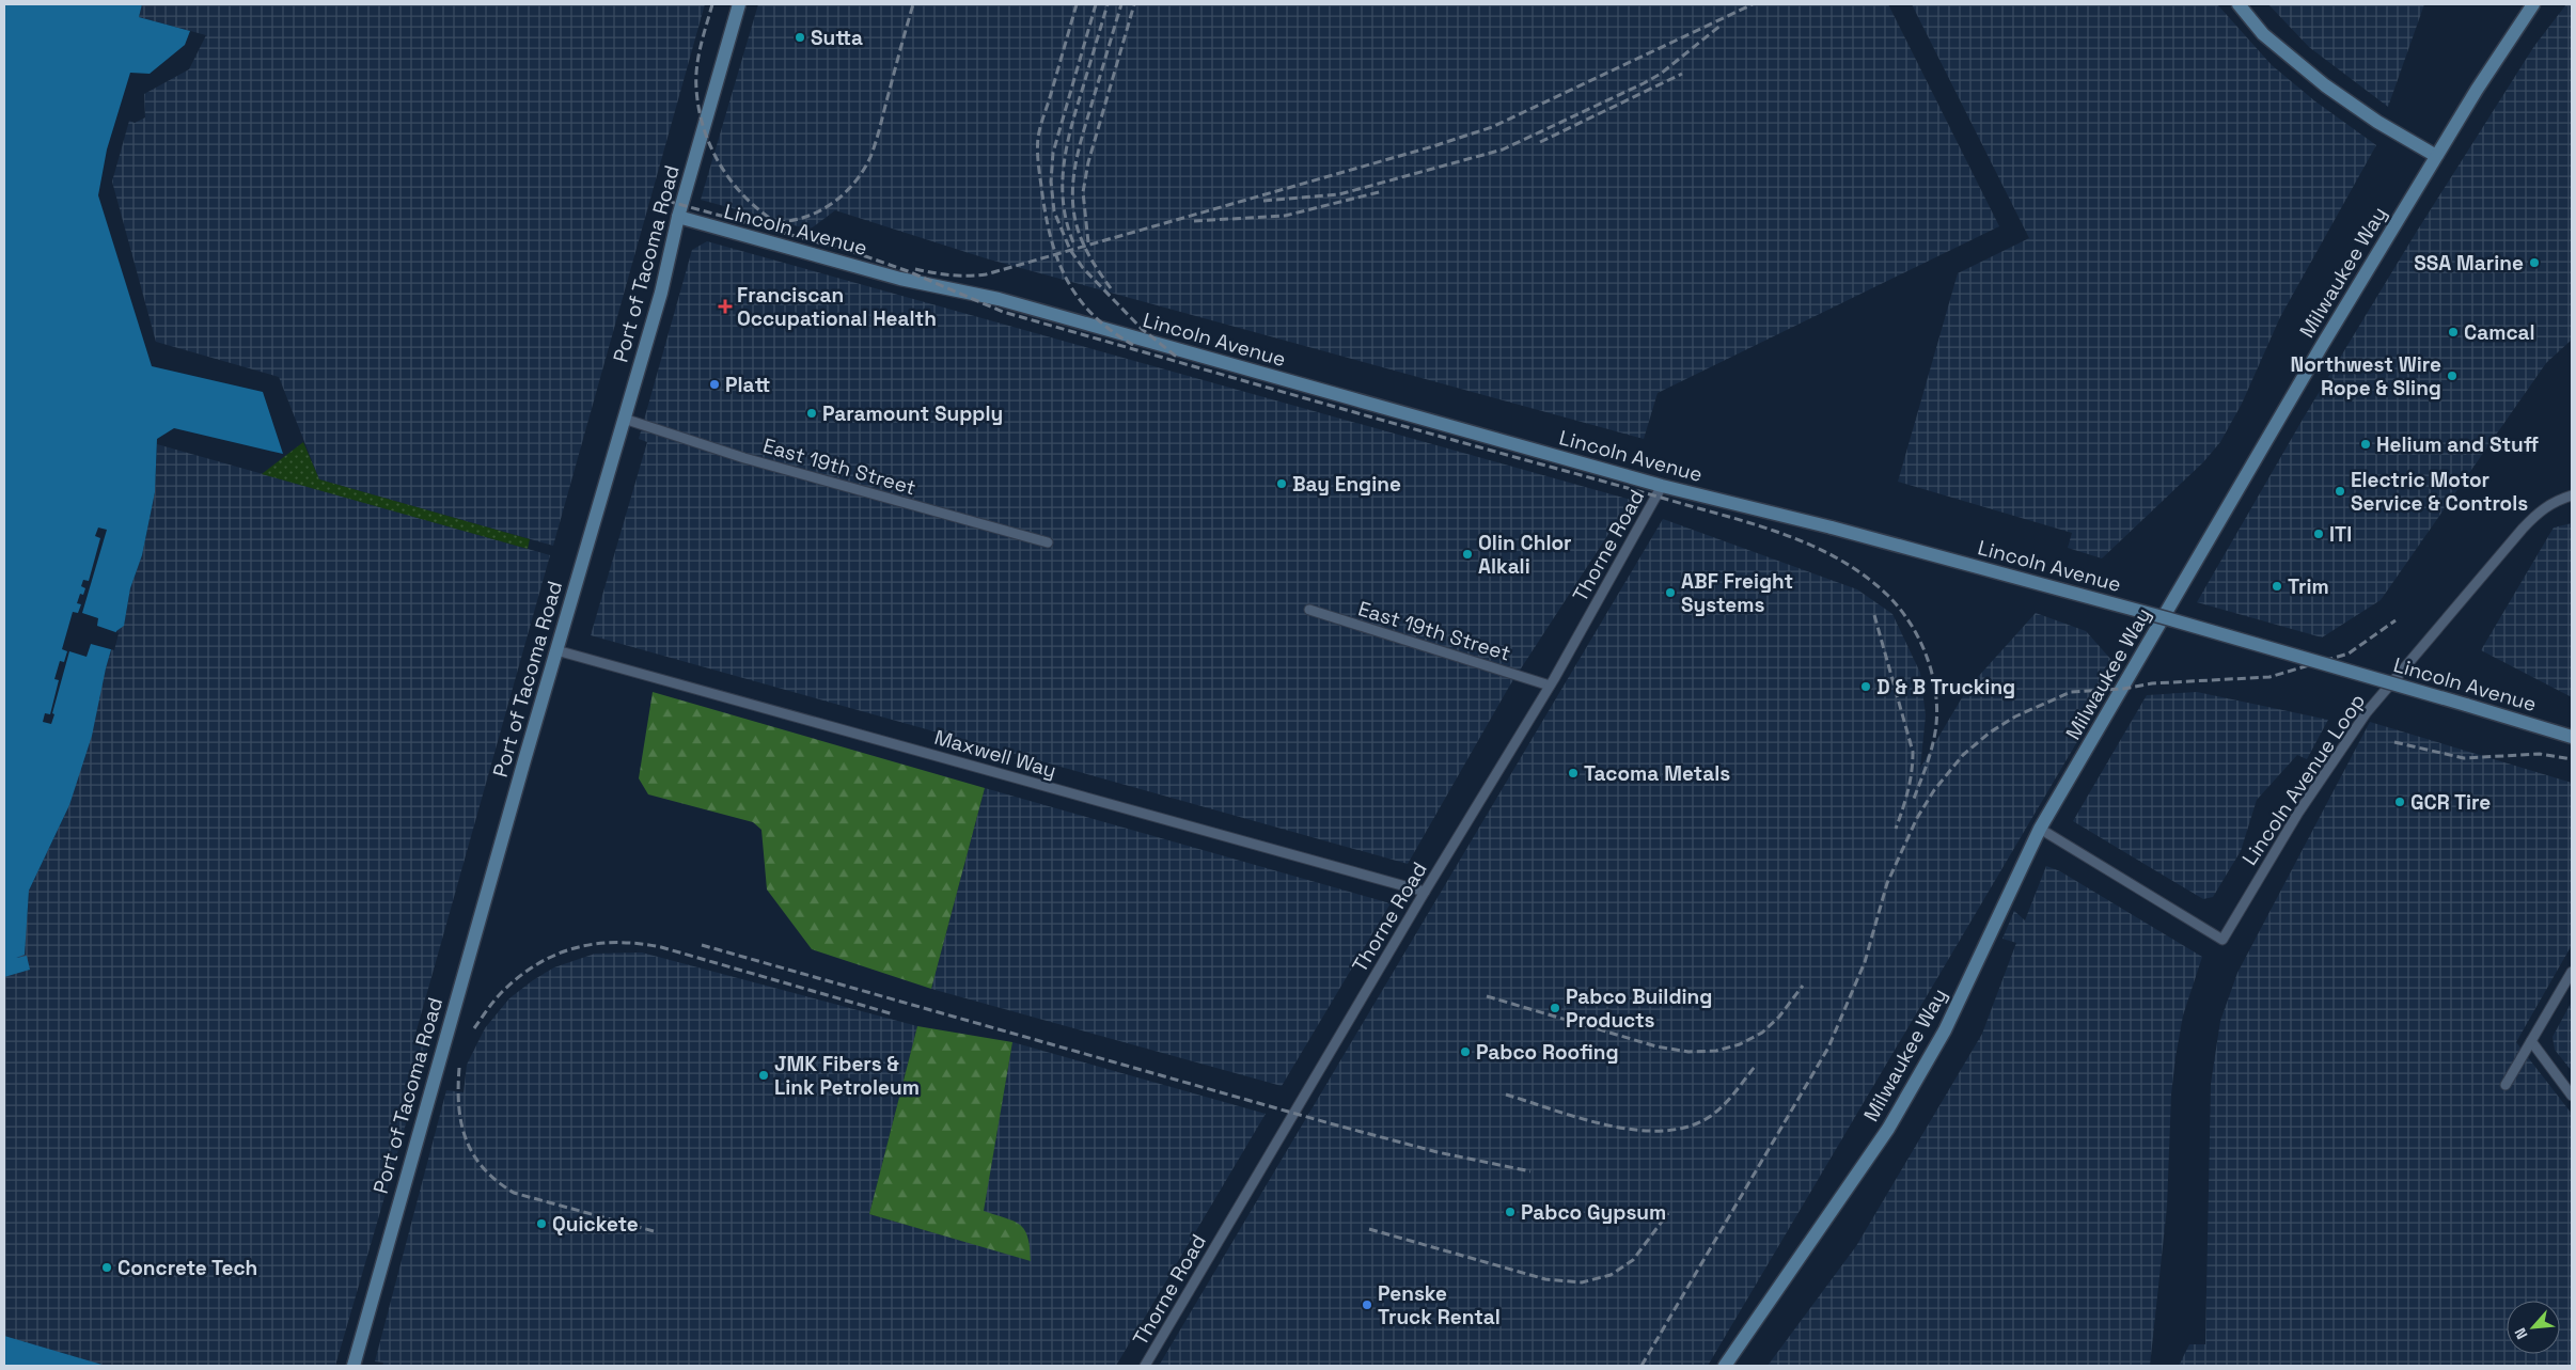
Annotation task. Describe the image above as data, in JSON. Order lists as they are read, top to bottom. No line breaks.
{"streets":{"street":["Lincoln Avenue","Port of Tacoma Road","Milwaukee Way","East 19th Street","Thorne Road","Maxwell Way","Lincoln Avenue Loop"]},"crossings":[["Lincoln Avenue","Port of Tacoma Road"],["Lincoln Avenue","Thorne Road"],["Port of Tacoma Road","East 19th Street"],["Port of Tacoma Road","Maxwell Way"],["Milwaukee Way","Lincoln Avenue Loop"],["East 19th Street","Thorne Road"],["Thorne Road","Maxwell Way"]],"places":{"other":["Sutta","SSA Marine","Camcal","Northwest Wire Rope & Sling","Platt","Paramount Supply","Helium and Stuff","Bay Engine","Electric Motor Service & Controls","ITI","Olin Chlor Alkali","Trim","ABF Freight Systems","D & B Trucking","Tacoma Metals","GCR Tire","Pabco Building Products","Pabco Roofing","JMK Fibers & Link Petroleum","Pabco Gypsum","Quickete","Concrete Tech","Penske Truck Rental"],"health":["Franciscan Occupational Health"]},"north":"bottom left"}
